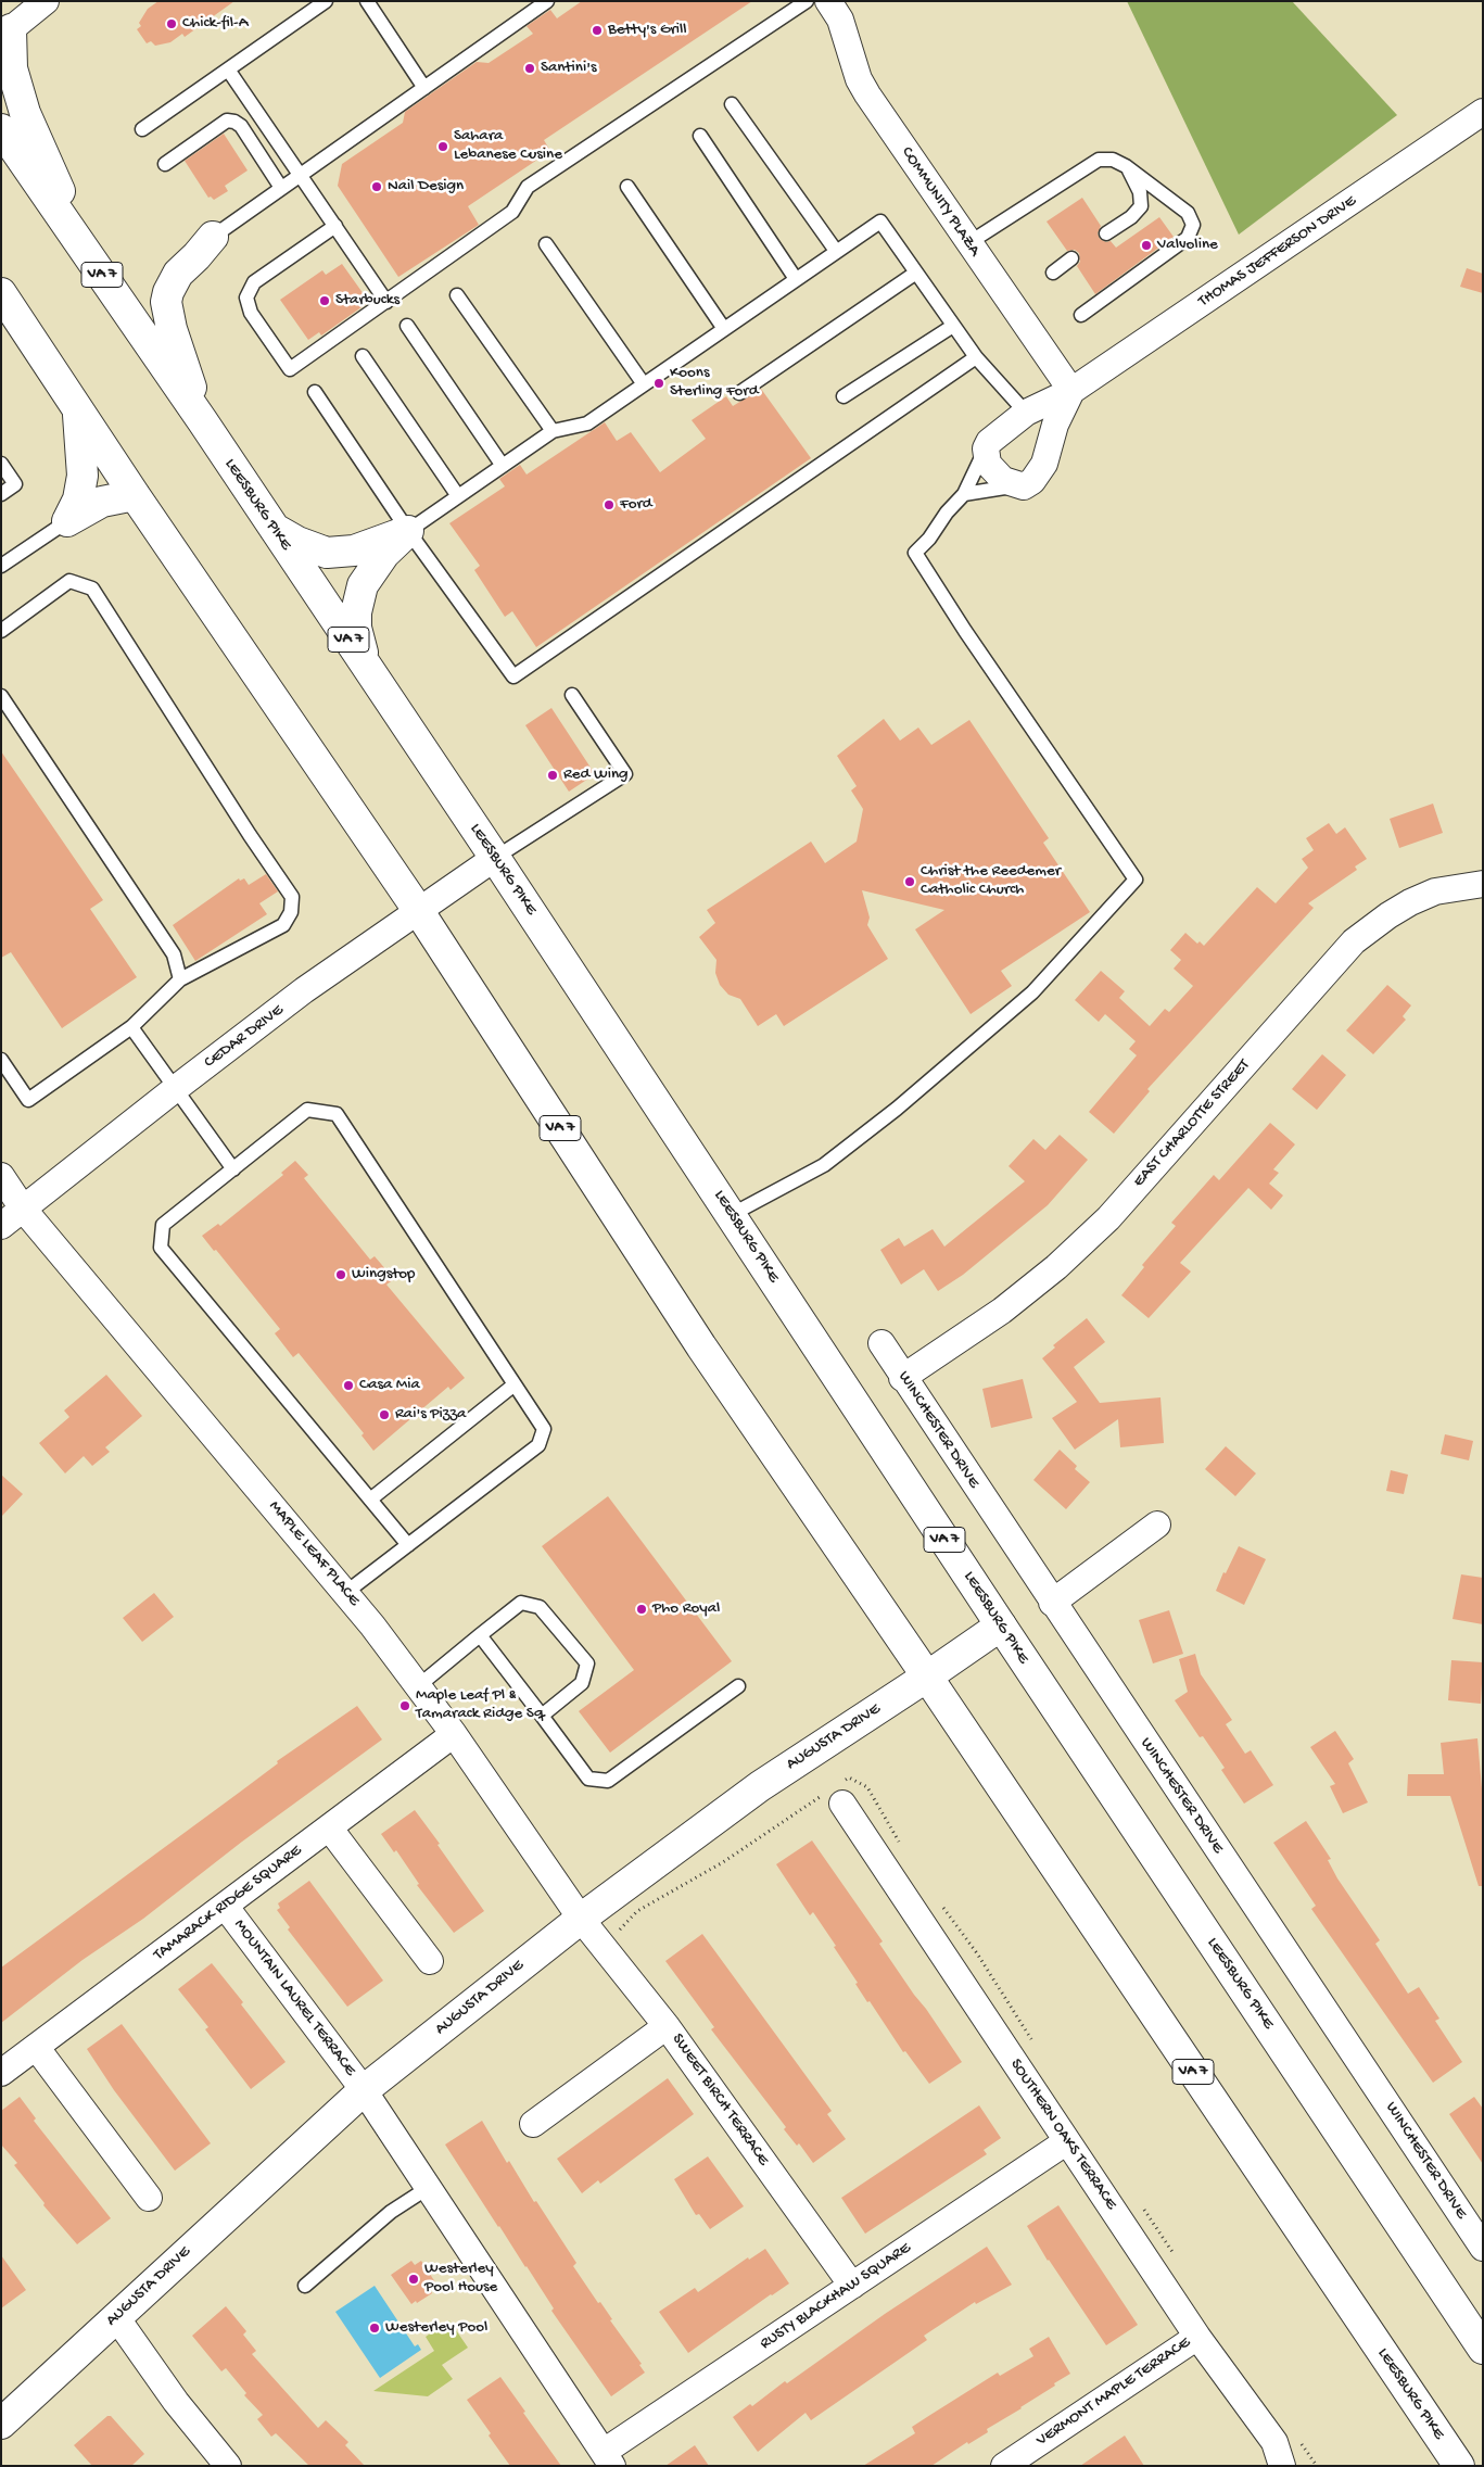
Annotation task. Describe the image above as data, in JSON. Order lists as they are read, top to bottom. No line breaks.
{"streets":{"main road":["VA 7","LEESBURG PIKE","AUGUSTA DRIVE"],"street":["COMMUNITY PLAZA","THOMAS JEFFERSON DRIVE","CEDAR DRIVE","EAST CHARLOTTE STREET","WINCHESTER DRIVE","MAPLE LEAF PLACE","TAMARACK RIDGE SQUARE","MOUNTAIN LAUREL TERRACE","SWEET BIRCH TERRACE","SOUTHERN OAKS TERRACE","RUSTY BLACKHAW SQUARE","VERMONT MAPLE TERRACE"]},"crossings":[["COMMUNITY PLAZA","THOMAS JEFFERSON DRIVE"],["LEESBURG PIKE","CEDAR DRIVE"],["LEESBURG PIKE","AUGUSTA DRIVE"],["CEDAR DRIVE","MAPLE LEAF PLACE"],["EAST CHARLOTTE STREET","WINCHESTER DRIVE"],["MAPLE LEAF PLACE","AUGUSTA DRIVE"],["MAPLE LEAF PLACE","TAMARACK RIDGE SQUARE"],["MAPLE LEAF PLACE","SWEET BIRCH TERRACE"],["AUGUSTA DRIVE","MOUNTAIN LAUREL TERRACE"],["AUGUSTA DRIVE","SWEET BIRCH TERRACE"],["TAMARACK RIDGE SQUARE","MOUNTAIN LAUREL TERRACE"],["SWEET BIRCH TERRACE","RUSTY BLACKHAW SQUARE"],["SOUTHERN OAKS TERRACE","RUSTY BLACKHAW SQUARE"],["SOUTHERN OAKS TERRACE","VERMONT MAPLE TERRACE"]],"places":["Chick-fil-A","Betty's Grill","Santini's","Sahara Lebanese Cusine","Nail Design","Valvoline","Starbucks","Koons Sterling Ford","Ford","Red Wing","Christ the Reedemer Catholic Church","Wingstop","Casa Mia","Rai's Pizza","Pho Royal","Maple Leaf Pl & Tamarack Ridge Sq","Westerley Pool House","Westerley Pool"]}
